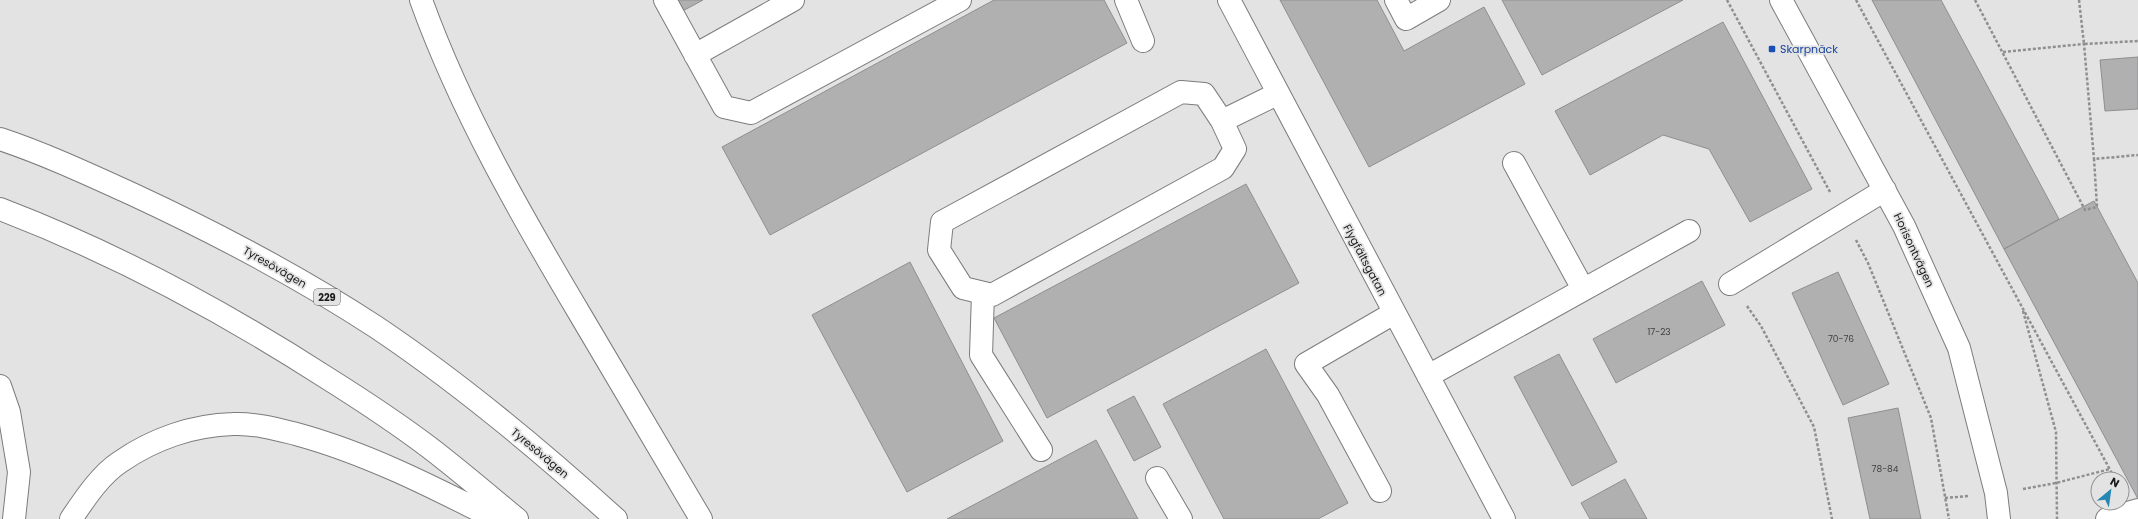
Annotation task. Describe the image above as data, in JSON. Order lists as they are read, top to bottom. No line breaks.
{"streets":{"main road":["Horisontvägen","Flygfältsgatan","Tyresövägen","229"]},"places":{"transit":["Skarpnäck"]},"house_numbers":["17-23","70-76","78-84"],"north":"top right"}
